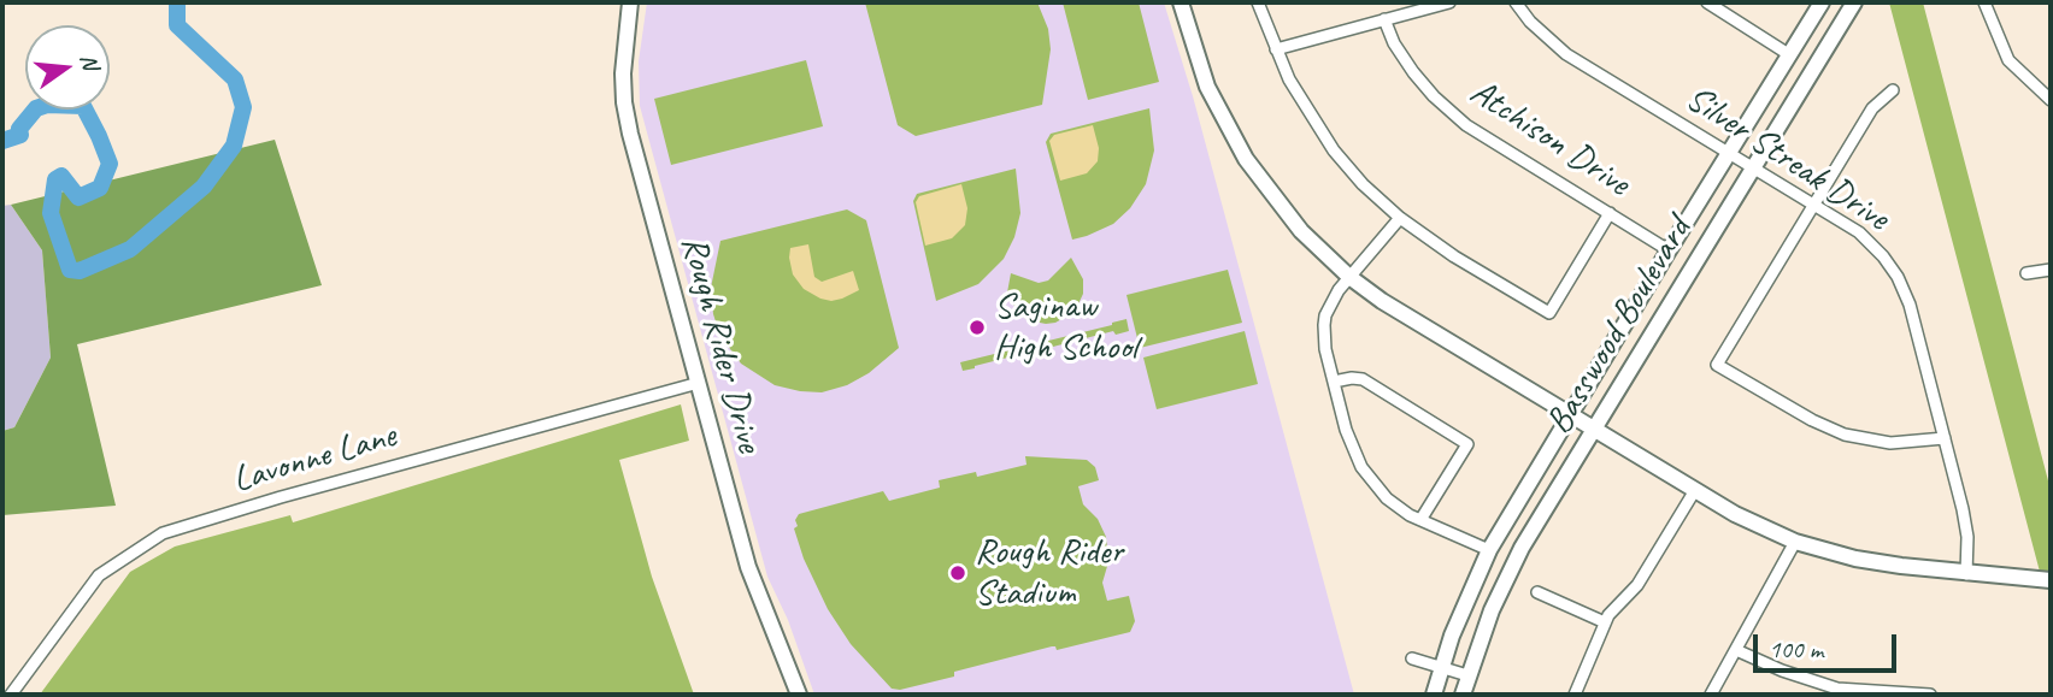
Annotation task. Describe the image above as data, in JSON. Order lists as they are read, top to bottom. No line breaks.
{"streets":{"street":["Atchison Drive","Silver Streak Drive","Basswood Boulevard","Rough Rider Drive","Lavonne Lane"]},"crossings":[["Atchison Drive","Basswood Boulevard"],["Silver Streak Drive","Basswood Boulevard"],["Rough Rider Drive","Lavonne Lane"]],"places":["Saginaw High School","Rough Rider Stadium"],"scale_bar":"100 m","north":"right"}
